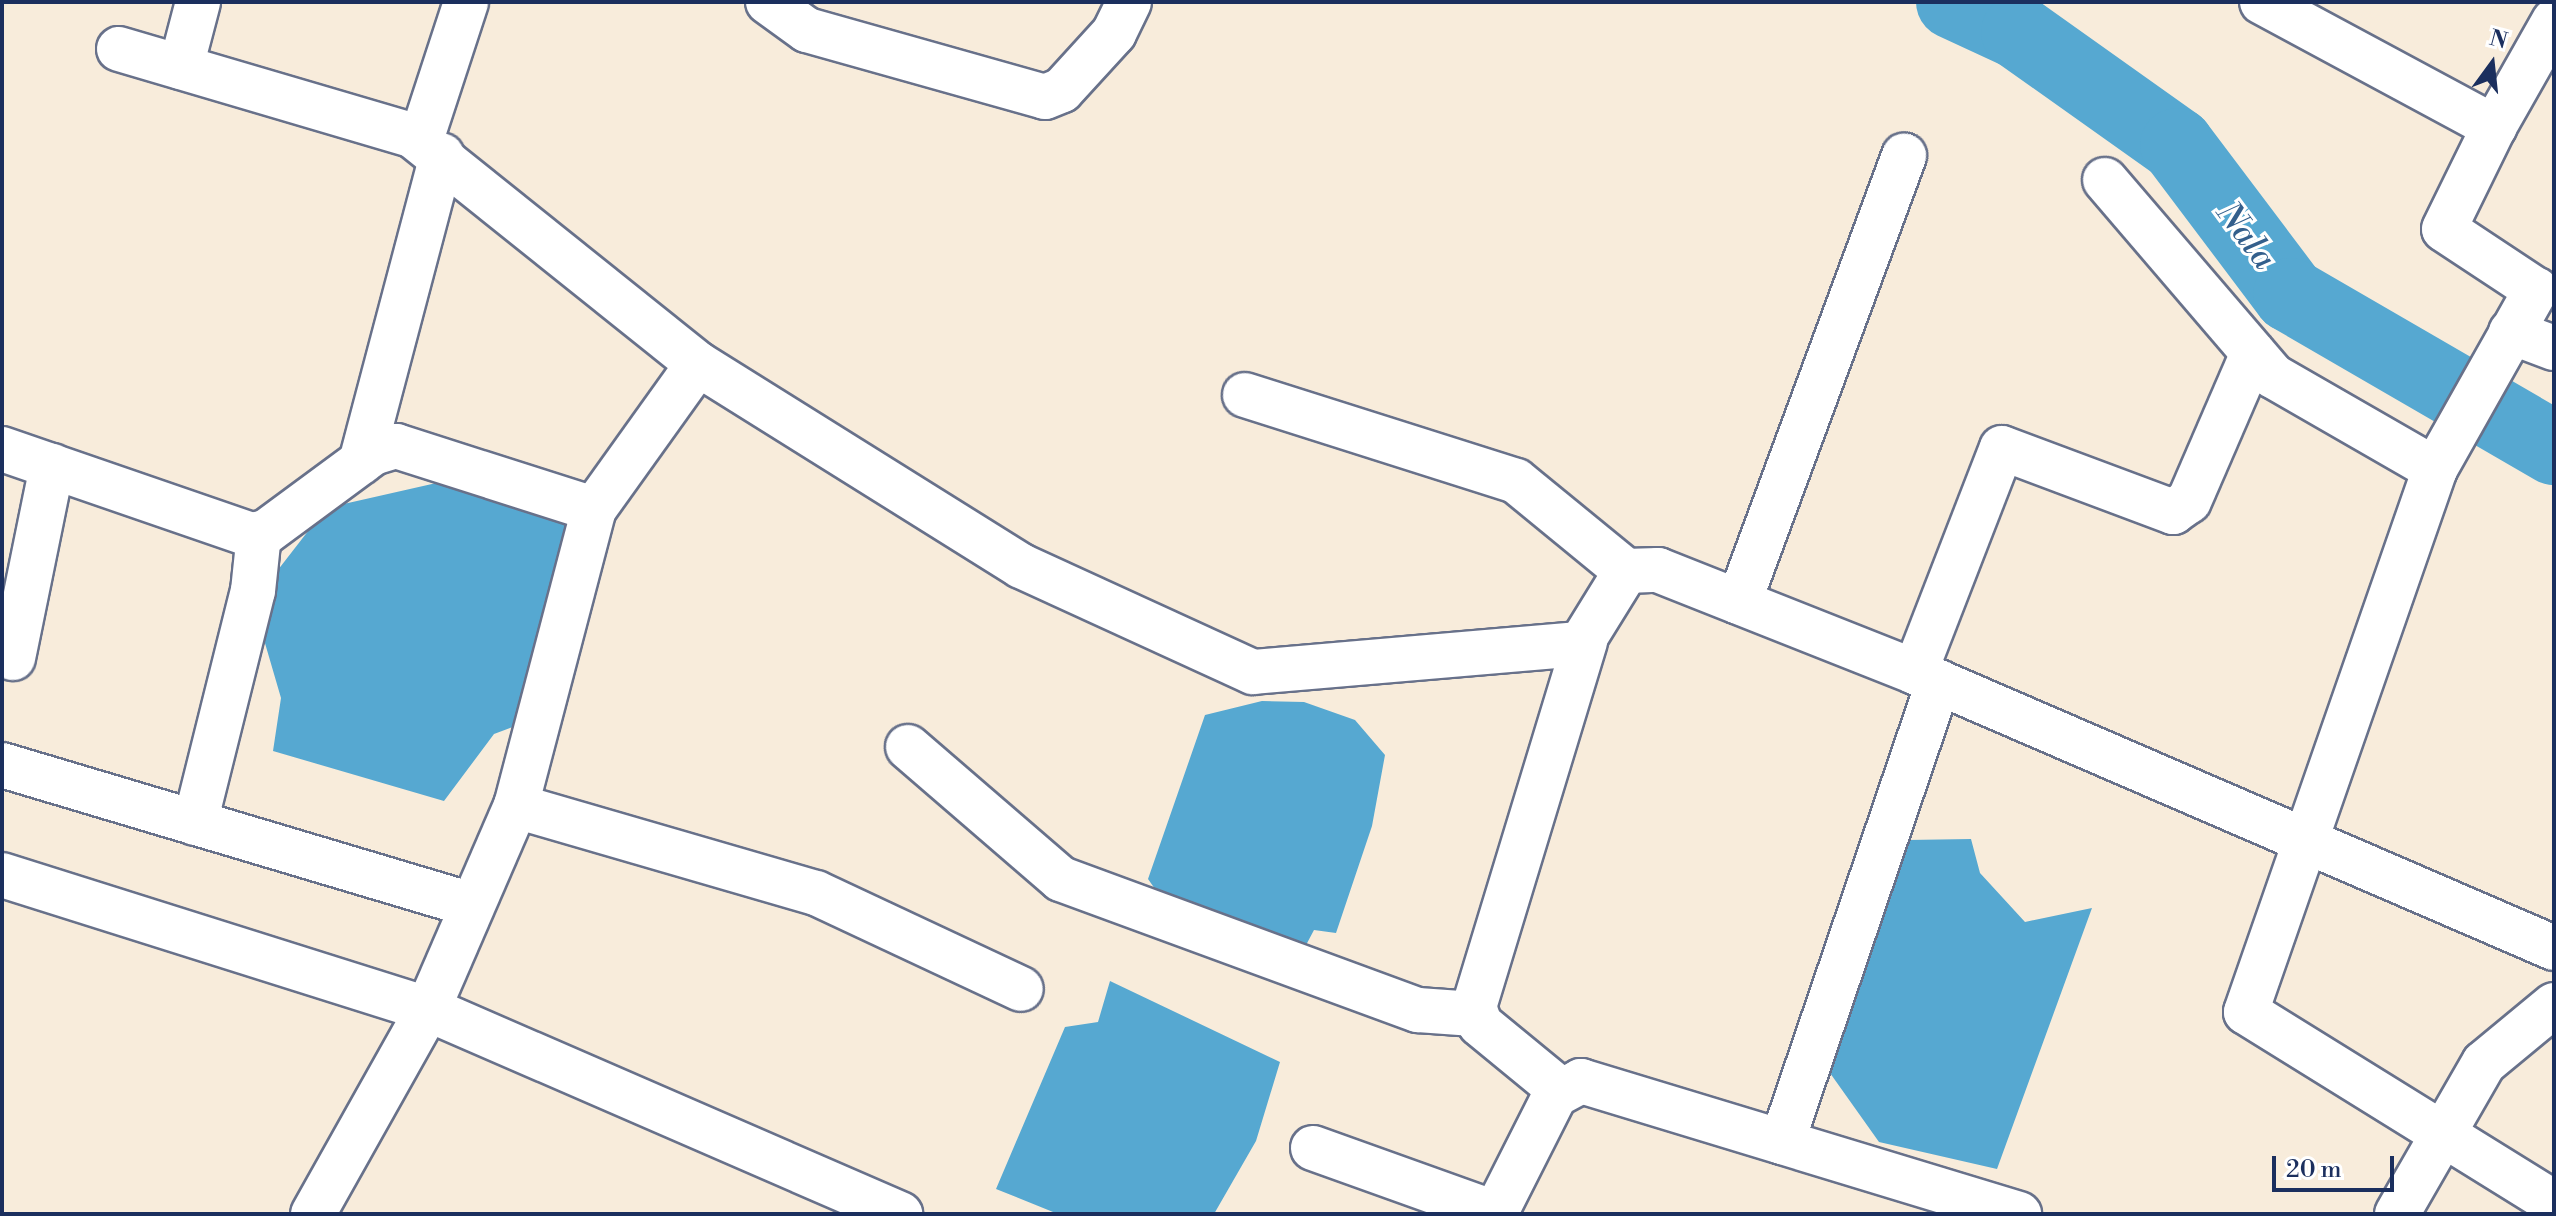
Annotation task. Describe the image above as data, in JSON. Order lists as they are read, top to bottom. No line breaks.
{"water":["Nala"],"scale_bar":"20 m","north":"top"}
